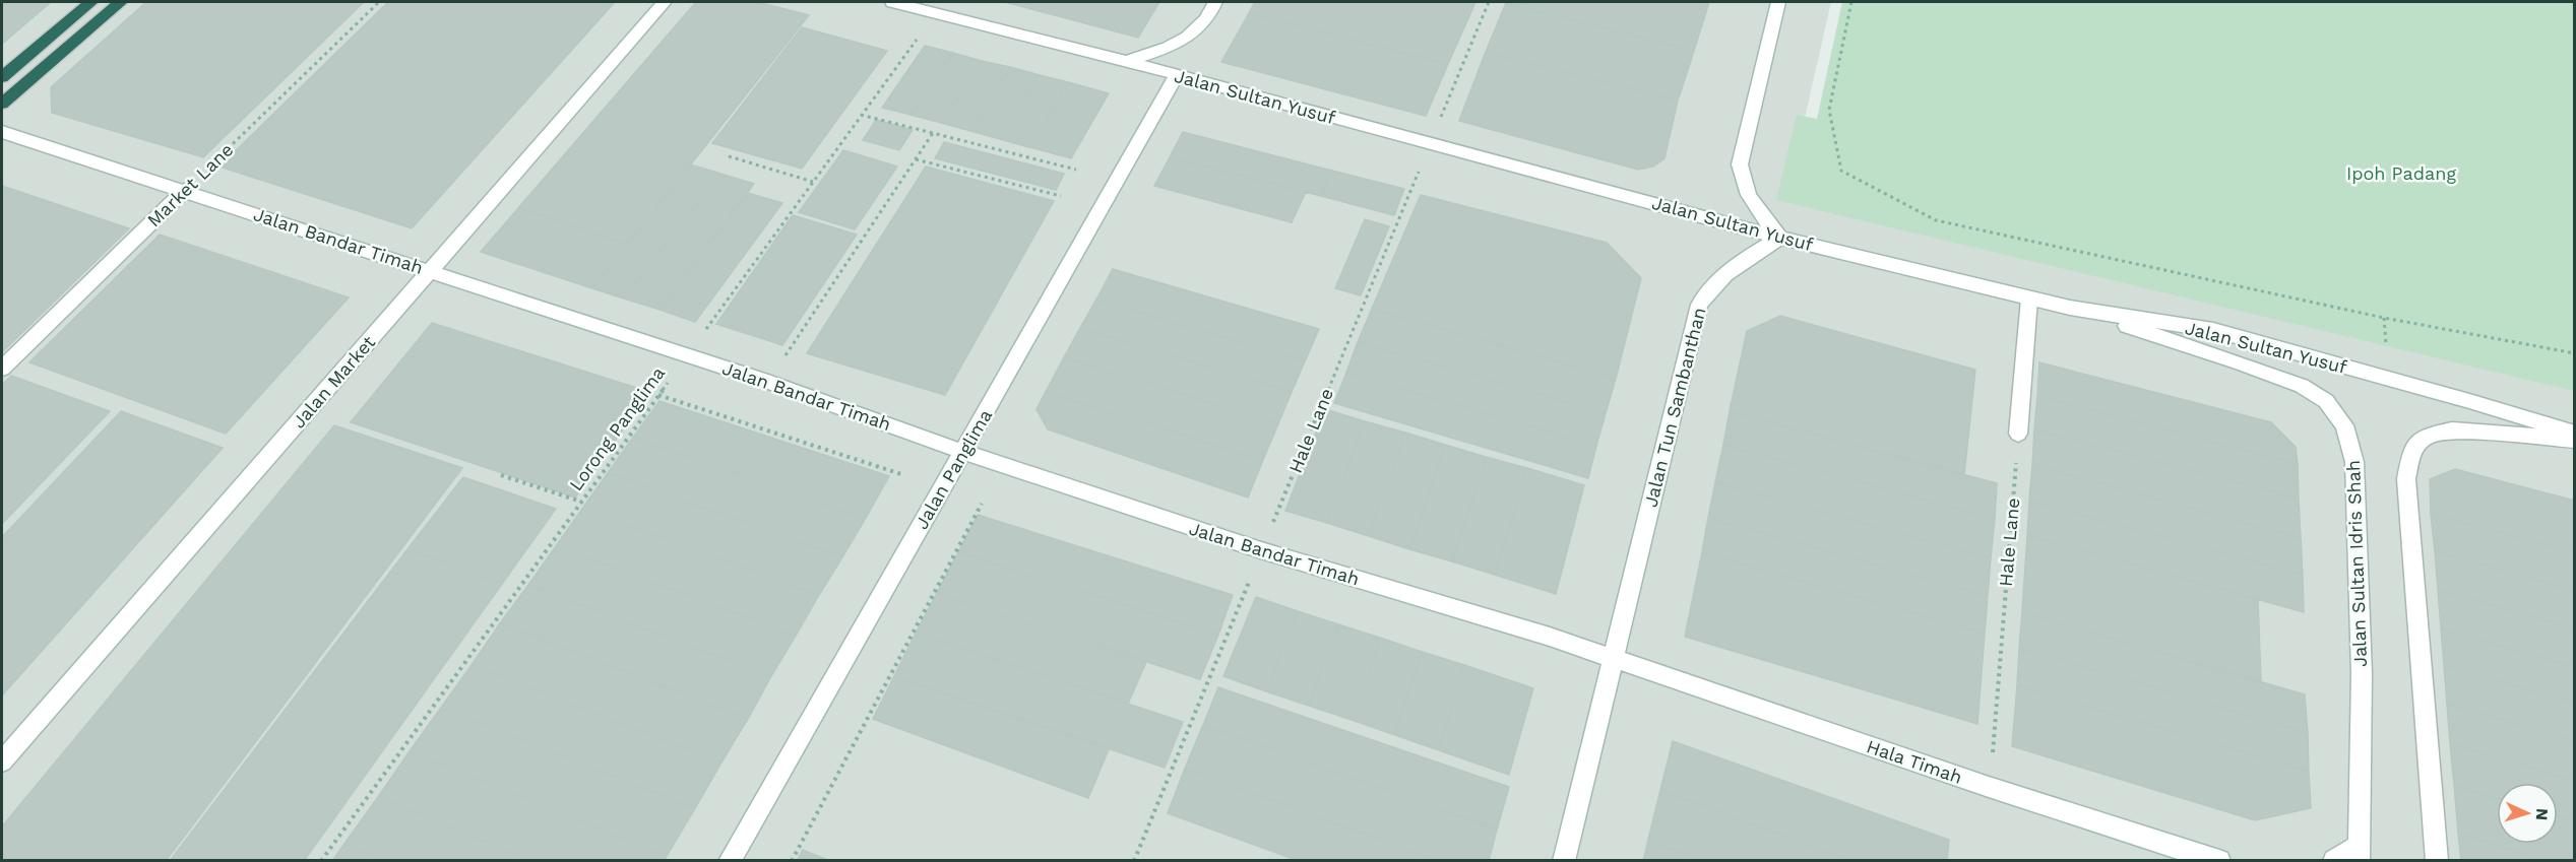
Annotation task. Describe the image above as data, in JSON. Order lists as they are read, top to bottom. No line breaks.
{"streets":{"street":["Jalan Sultan Yusuf","Market Lane","Jalan Bandar Timah","Jalan Market","Jalan Tun Sambanthan","Jalan Panglima","Jalan Sultan Idris Shah","Hala Timah"],"path":["Lorong Panglima","Hale Lane"]},"crossings":[["Jalan Sultan Yusuf","Jalan Tun Sambanthan"],["Jalan Sultan Yusuf","Lorong Panglima"],["Jalan Sultan Yusuf","Hale Lane"],["Jalan Sultan Yusuf","Jalan Panglima"],["Jalan Sultan Yusuf","Jalan Sultan Idris Shah"],["Market Lane","Jalan Bandar Timah"],["Jalan Bandar Timah","Jalan Market"],["Jalan Bandar Timah","Jalan Tun Sambanthan"],["Jalan Bandar Timah","Lorong Panglima"],["Jalan Bandar Timah","Hale Lane"],["Jalan Bandar Timah","Jalan Panglima"],["Jalan Bandar Timah","Hala Timah"],["Jalan Tun Sambanthan","Hala Timah"],["Hale Lane","Hala Timah"]],"parks":["Ipoh Padang"],"north":"right"}
